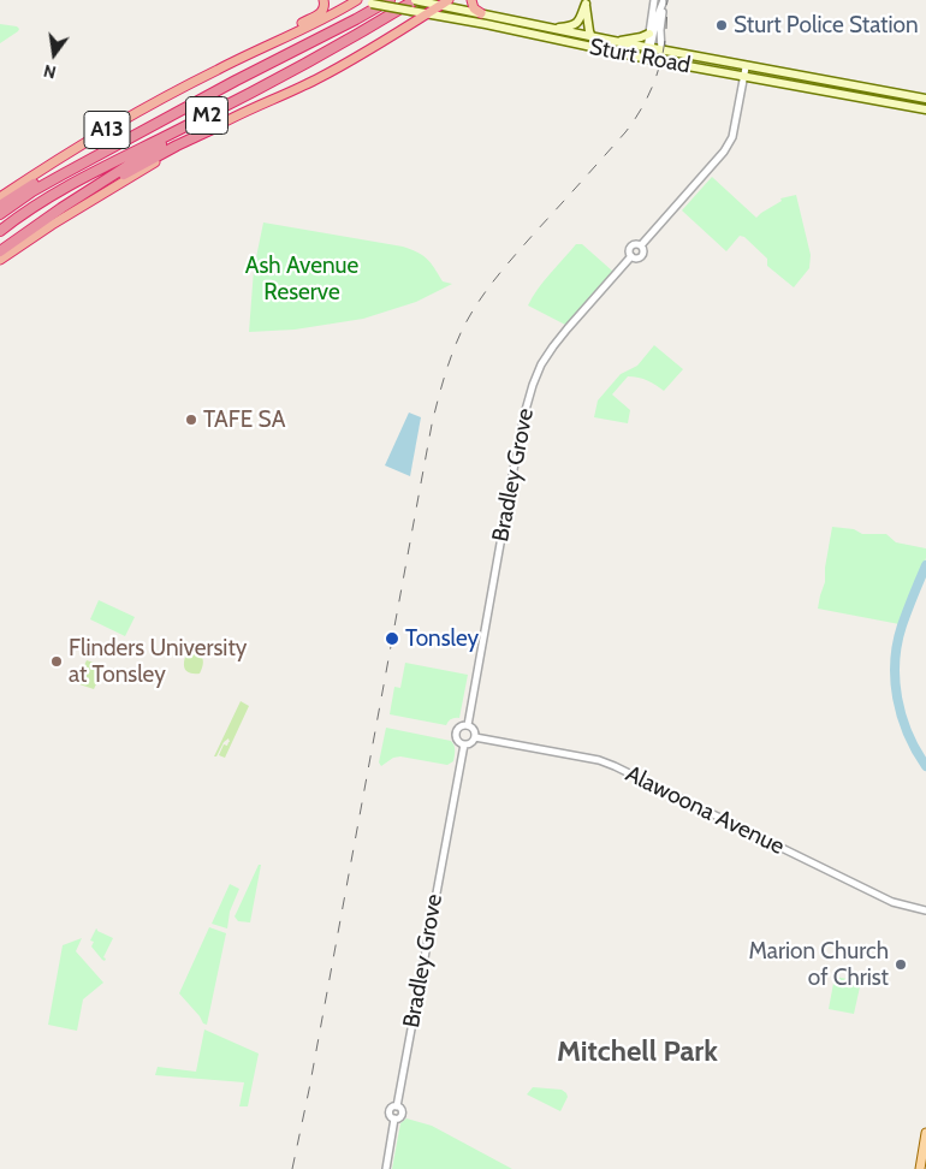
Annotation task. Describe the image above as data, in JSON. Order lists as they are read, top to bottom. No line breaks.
{"streets":{"highway":["M2","A13"],"main road":["Sturt Road"],"street":["Bradley Grove","Alawoona Avenue"]},"crossings":[["Sturt Road","M2"],["Sturt Road","A13"],["Sturt Road","Bradley Grove"],["Bradley Grove","Alawoona Avenue"]],"districts":["Mitchell Park"],"parks":["Ash Avenue Reserve"],"places":["Sturt Police Station","TAFE SA","Tonsley","Flinders University at Tonsley","Marion Church of Christ"],"north":"bottom"}
